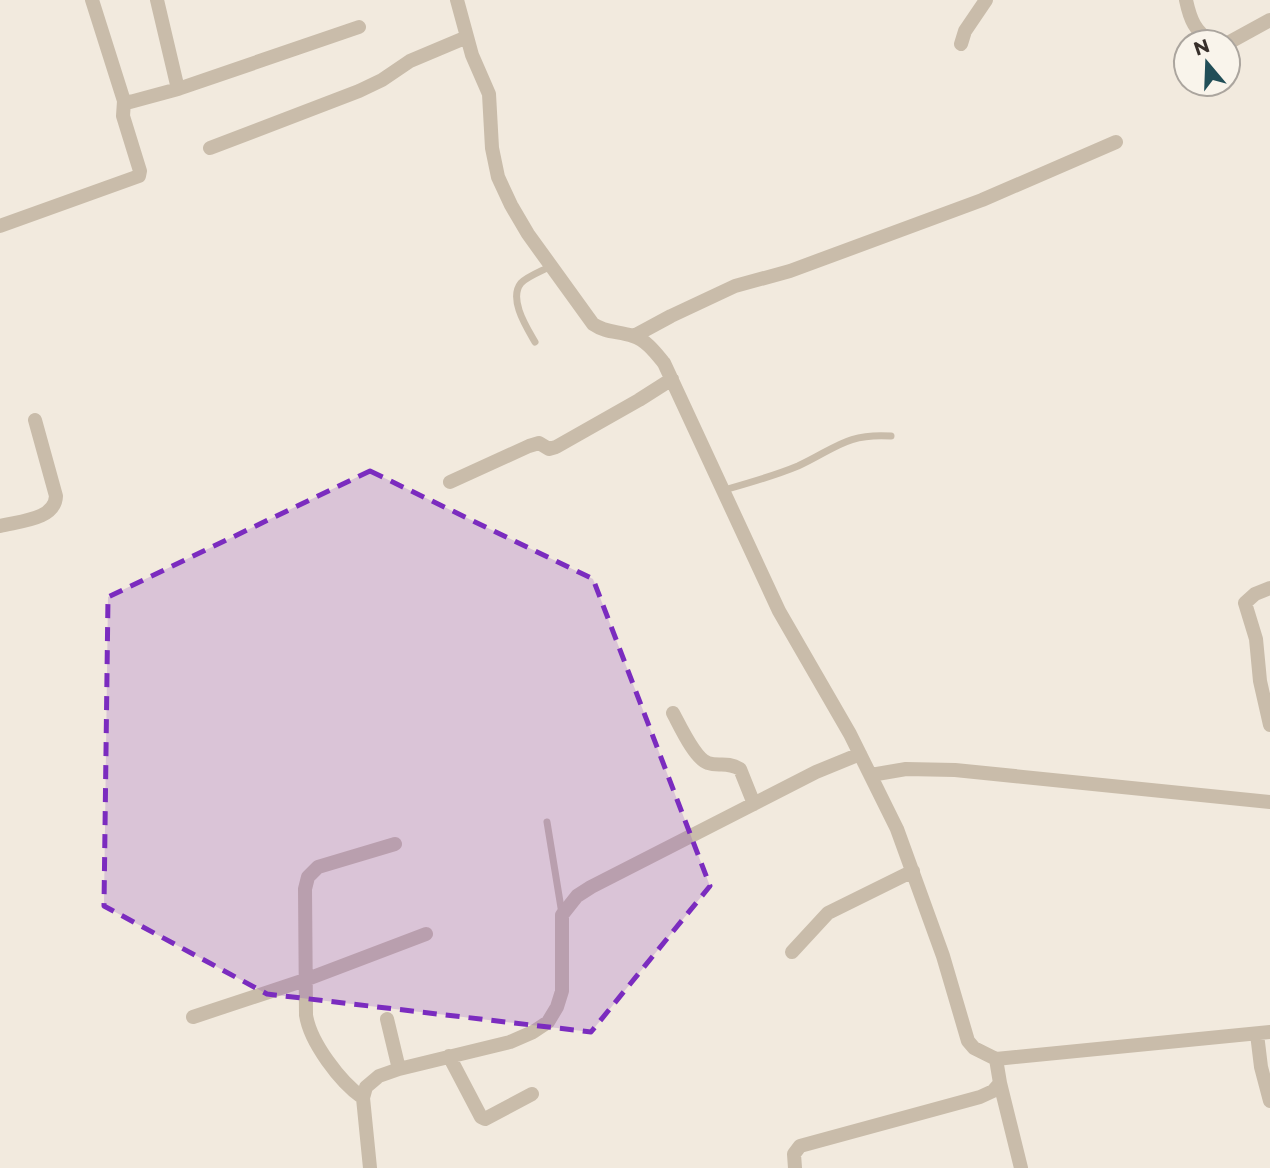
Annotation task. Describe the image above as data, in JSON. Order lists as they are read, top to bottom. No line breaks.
{"north":"top"}
